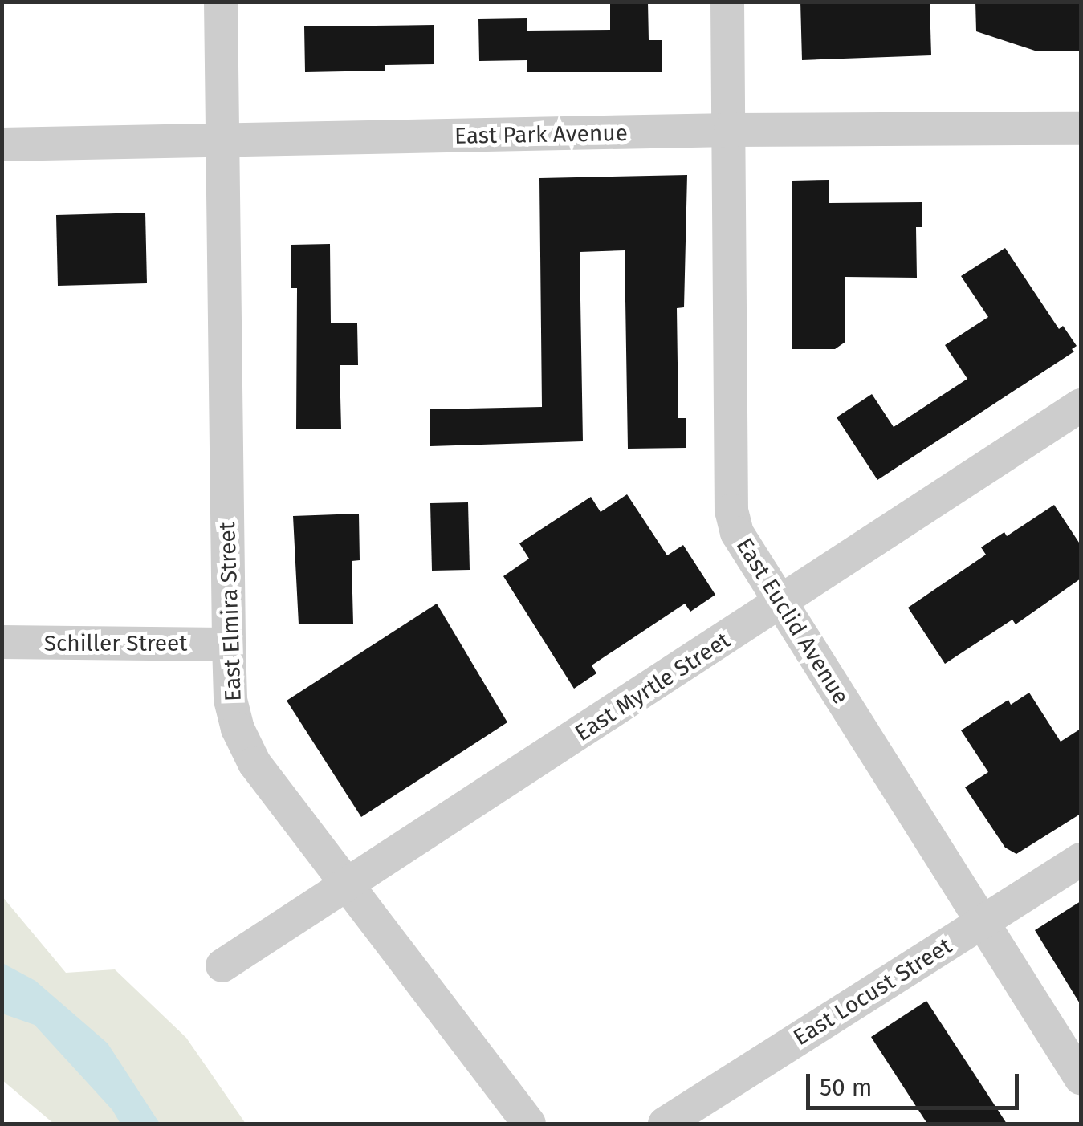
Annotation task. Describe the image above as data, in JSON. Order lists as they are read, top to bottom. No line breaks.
{"streets":{"street":["East Park Avenue","East Elmira Street","East Euclid Avenue","Schiller Street","East Myrtle Street","East Locust Street"]},"crossings":[["East Park Avenue","East Elmira Street"],["East Park Avenue","East Euclid Avenue"],["East Elmira Street","Schiller Street"],["East Elmira Street","East Myrtle Street"],["East Euclid Avenue","East Myrtle Street"],["East Euclid Avenue","East Locust Street"]],"scale_bar":"50 m"}
